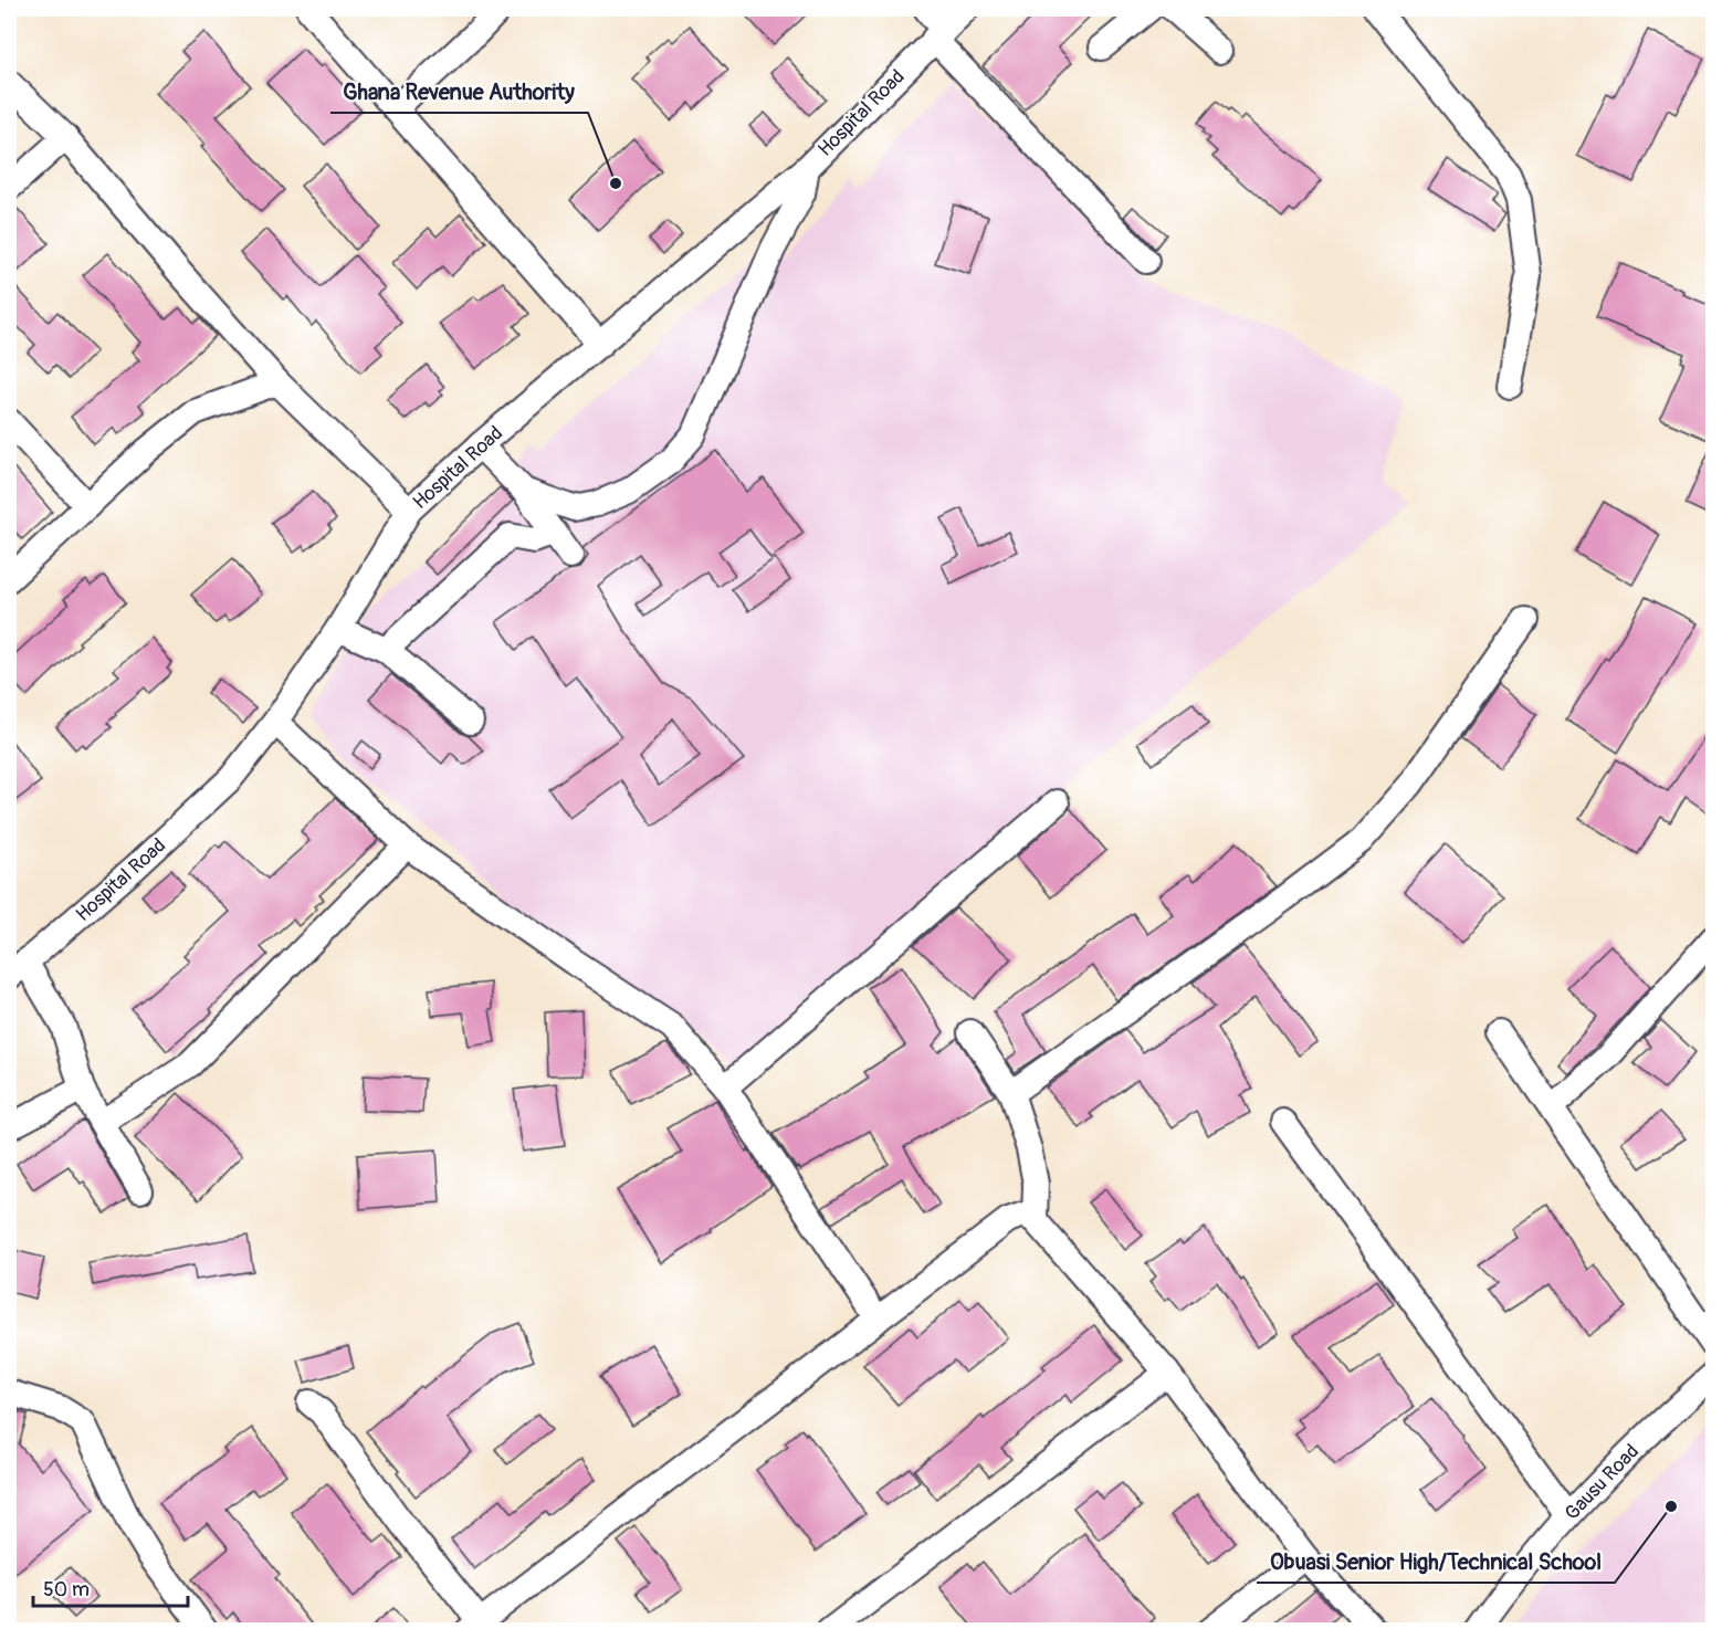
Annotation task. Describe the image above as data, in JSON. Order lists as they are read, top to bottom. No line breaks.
{"streets":{"street":["Hospital Road","Gausu Road"]},"places":["Ghana Revenue Authority","Obuasi Senior High/Technical School"],"scale_bar":"50 m"}
